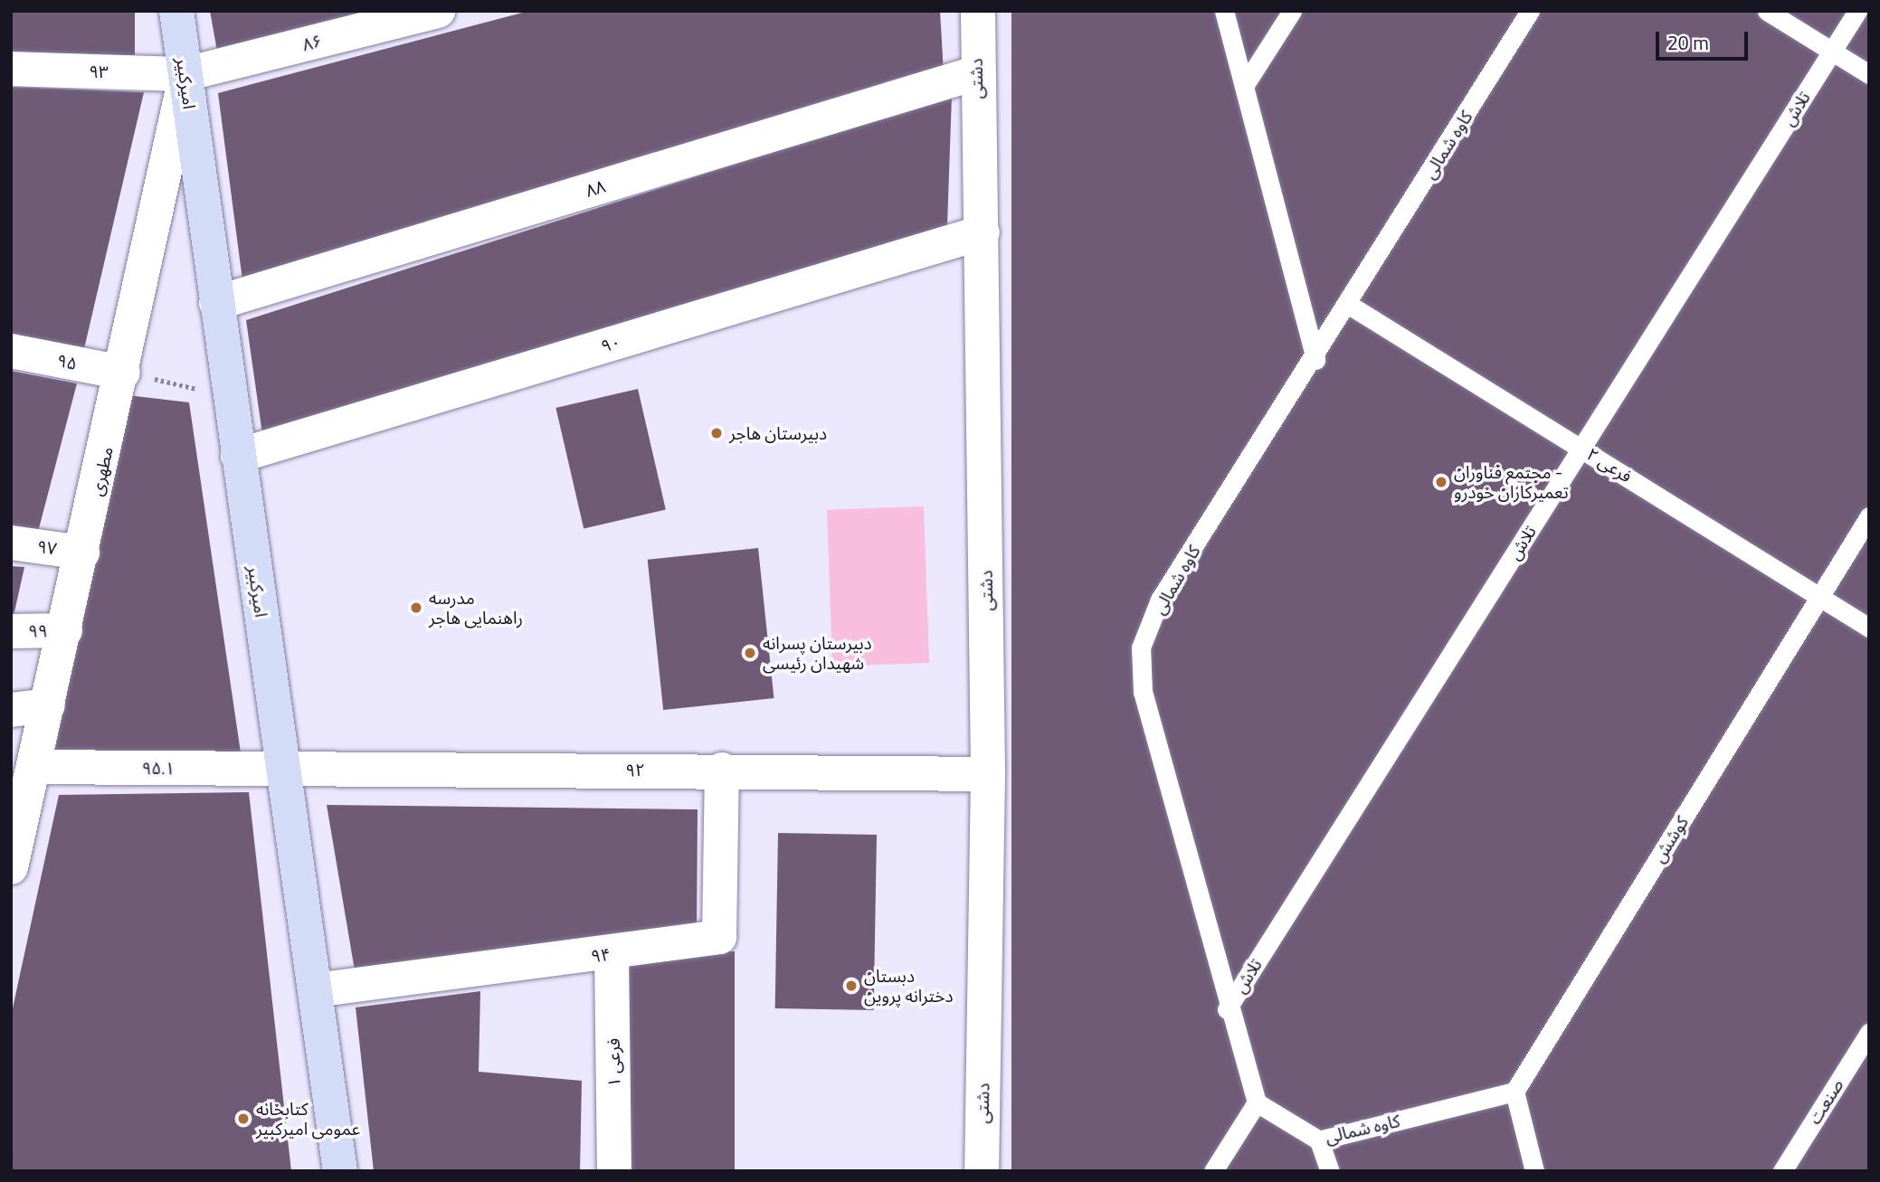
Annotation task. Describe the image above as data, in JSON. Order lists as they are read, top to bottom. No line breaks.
{"streets":{"main road":["امیرکبیر"],"street":["۸۶","۹۳","دشتی","۸۸","۹۰","۹۵","مطهری","۹۷","۹۹","۹۵.۱","۹۲","۹۴","فرعی ۱"],"lane":["تلاش","کاوه شمالی","فرعی ۲","کوشش","صنعت"]},"crossings":[["۸۶","۹۳"],["۸۶","امیرکبیر"],["۸۶","مطهری"],["۹۳","امیرکبیر"],["۹۳","مطهری"],["دشتی","۸۸"],["دشتی","۹۰"],["دشتی","۹۲"],["امیرکبیر","۸۸"],["امیرکبیر","۹۰"],["امیرکبیر","مطهری"],["امیرکبیر","۹۵.۱"],["امیرکبیر","۹۲"],["امیرکبیر","۹۴"],["تلاش","کاوه شمالی"],["تلاش","فرعی ۲"],["کاوه شمالی","فرعی ۲"],["کاوه شمالی","کوشش"],["۹۵","مطهری"],["فرعی ۲","کوشش"],["مطهری","۹۷"],["مطهری","۹۹"],["مطهری","۹۵.۱"],["۹۵.۱","۹۲"],["۹۲","۹۴"],["۹۴","فرعی ۱"]],"places":["دبیرستان هاجر","مجتمع فناوران - تعمیرکاران خودرو","مدرسه راهنمایی هاجر","دبیرستان پسرانه شهیدان رئیسی","دبستان دخترانه پروین","کتابخانه عمومی امیرکبیر"],"scale_bar":"20 m"}
